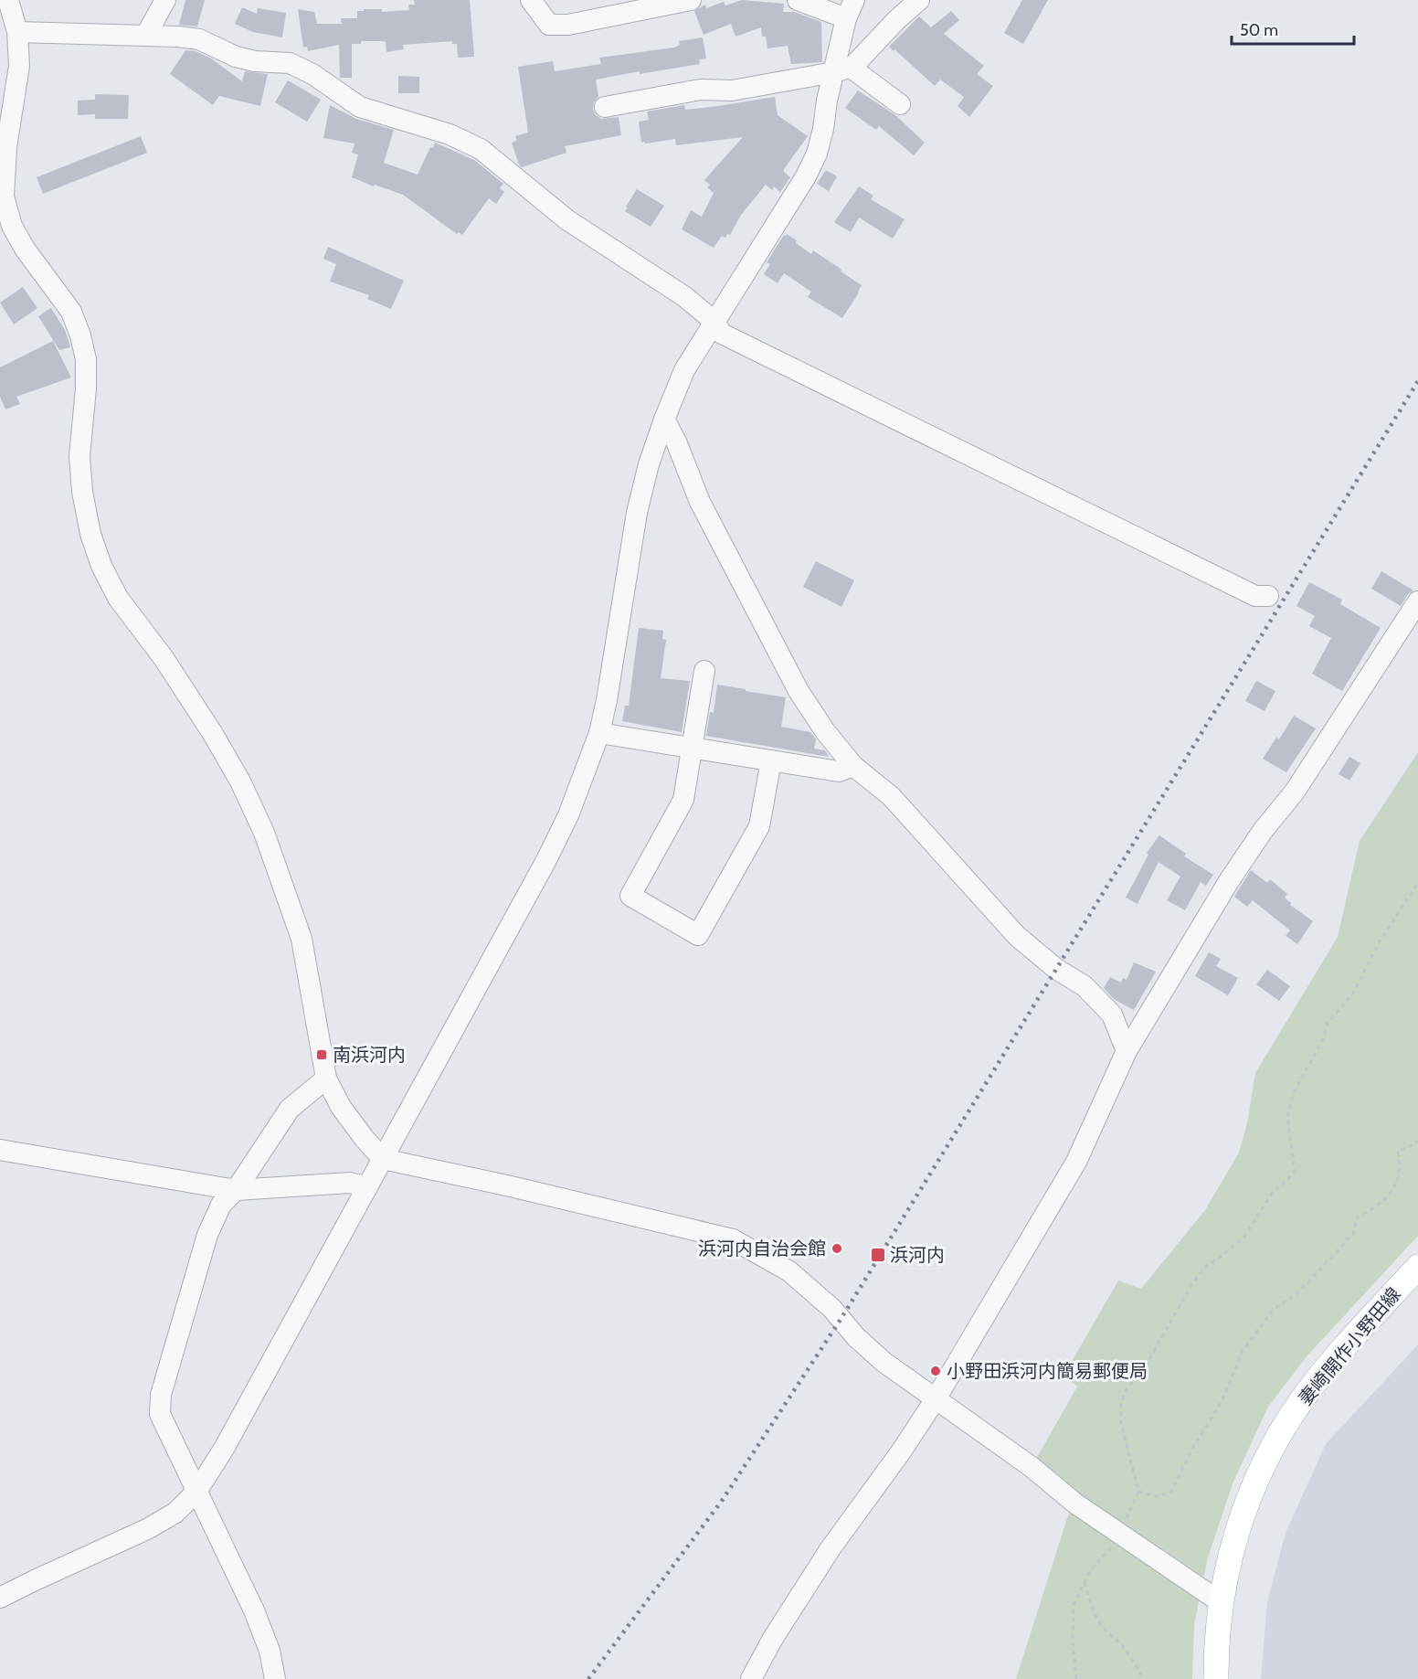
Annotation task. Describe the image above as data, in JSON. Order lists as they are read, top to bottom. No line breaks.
{"streets":{"main road":["妻崎開作小野田線"]},"places":{"transit":["南浜河内","浜河内"],"other":["浜河内自治会館","小野田浜河内簡易郵便局"]},"scale_bar":"50 m"}
